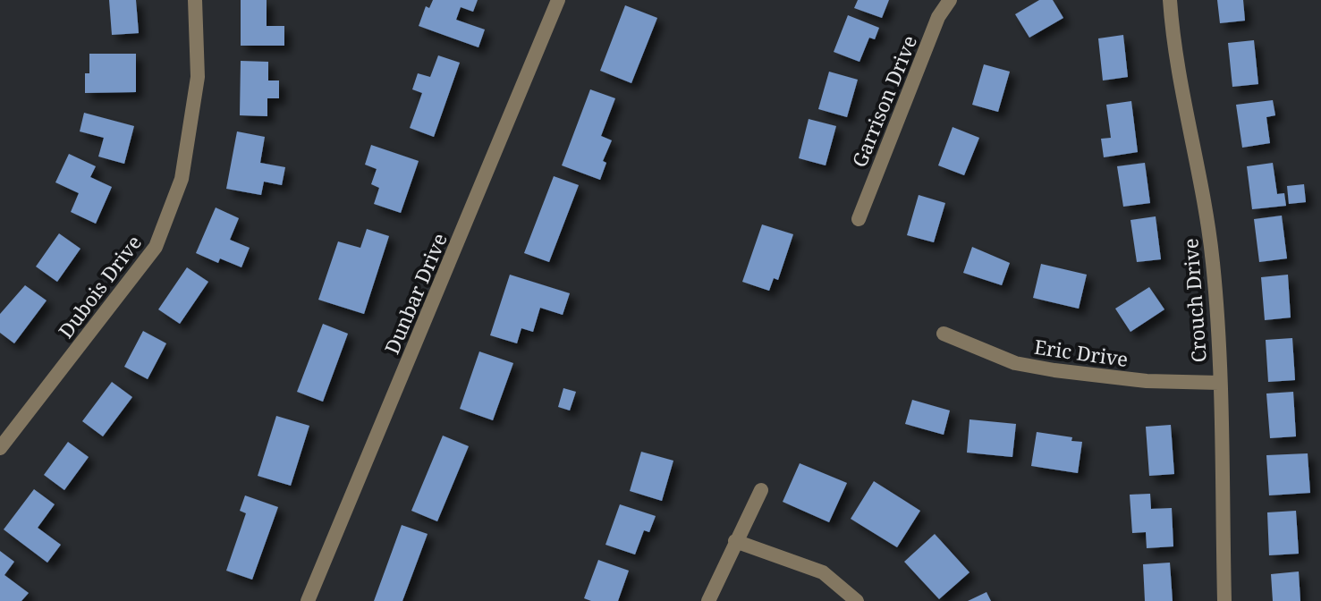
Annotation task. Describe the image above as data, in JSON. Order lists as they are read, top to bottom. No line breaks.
{"streets":{"street":["Garrison Drive","Dubois Drive","Dunbar Drive","Crouch Drive","Eric Drive"]},"crossings":[["Crouch Drive","Eric Drive"]]}
